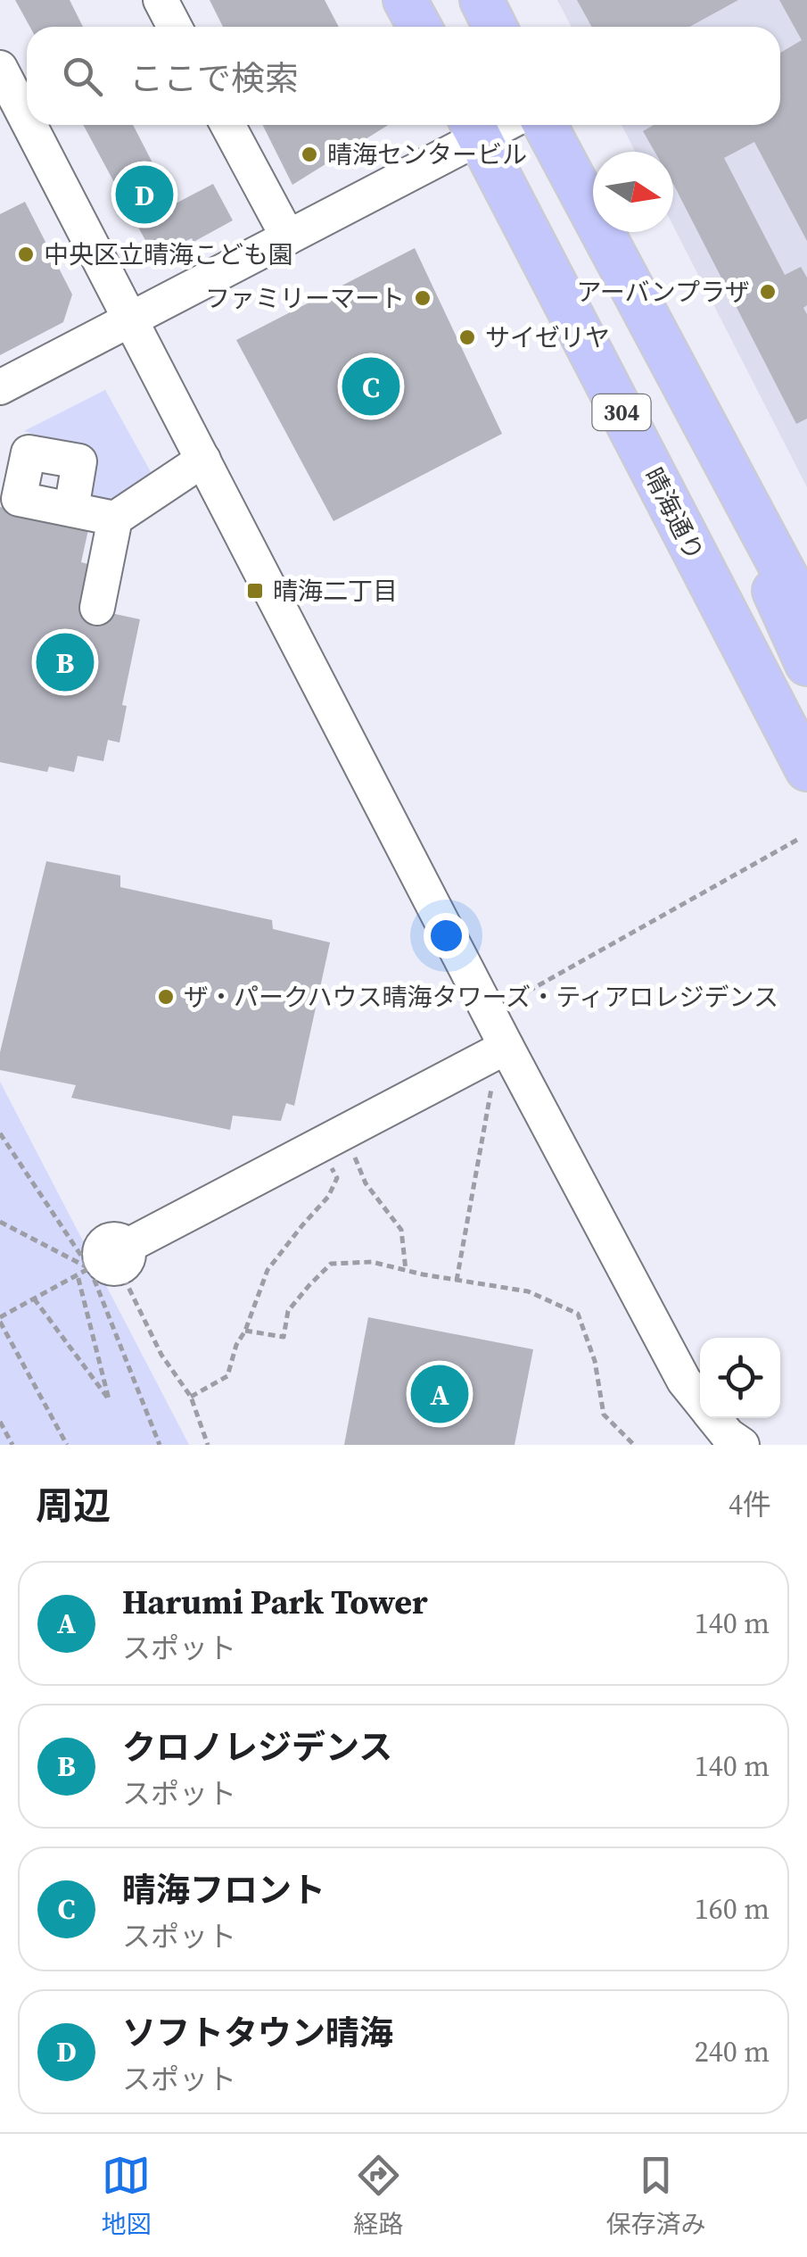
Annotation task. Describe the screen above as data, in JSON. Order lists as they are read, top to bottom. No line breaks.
{"streets":{"main road":["304","晴海通り"]},"places":{"other":["晴海センタービル","中央区立晴海こども園","アーバンプラザ","ファミリーマート","サイゼリヤ","ザ・パークハウス晴海タワーズ・ティアロレジデンス"],"transit":["晴海二丁目"]},"north":"right","page":{"search":"ここで検索","pins":["D","C","B","A"],"heading":["周辺","4件"],"list":[{"mark":"A","name":"Harumi Park Tower","note":"スポット","value":"140 m"},{"mark":"B","name":"クロノレジデンス","note":"スポット","value":"140 m"},{"mark":"C","name":"晴海フロント","note":"スポット","value":"160 m"},{"mark":"D","name":"ソフトタウン晴海","note":"スポット","value":"240 m"}],"nav":["地図","経路","保存済み"]}}
